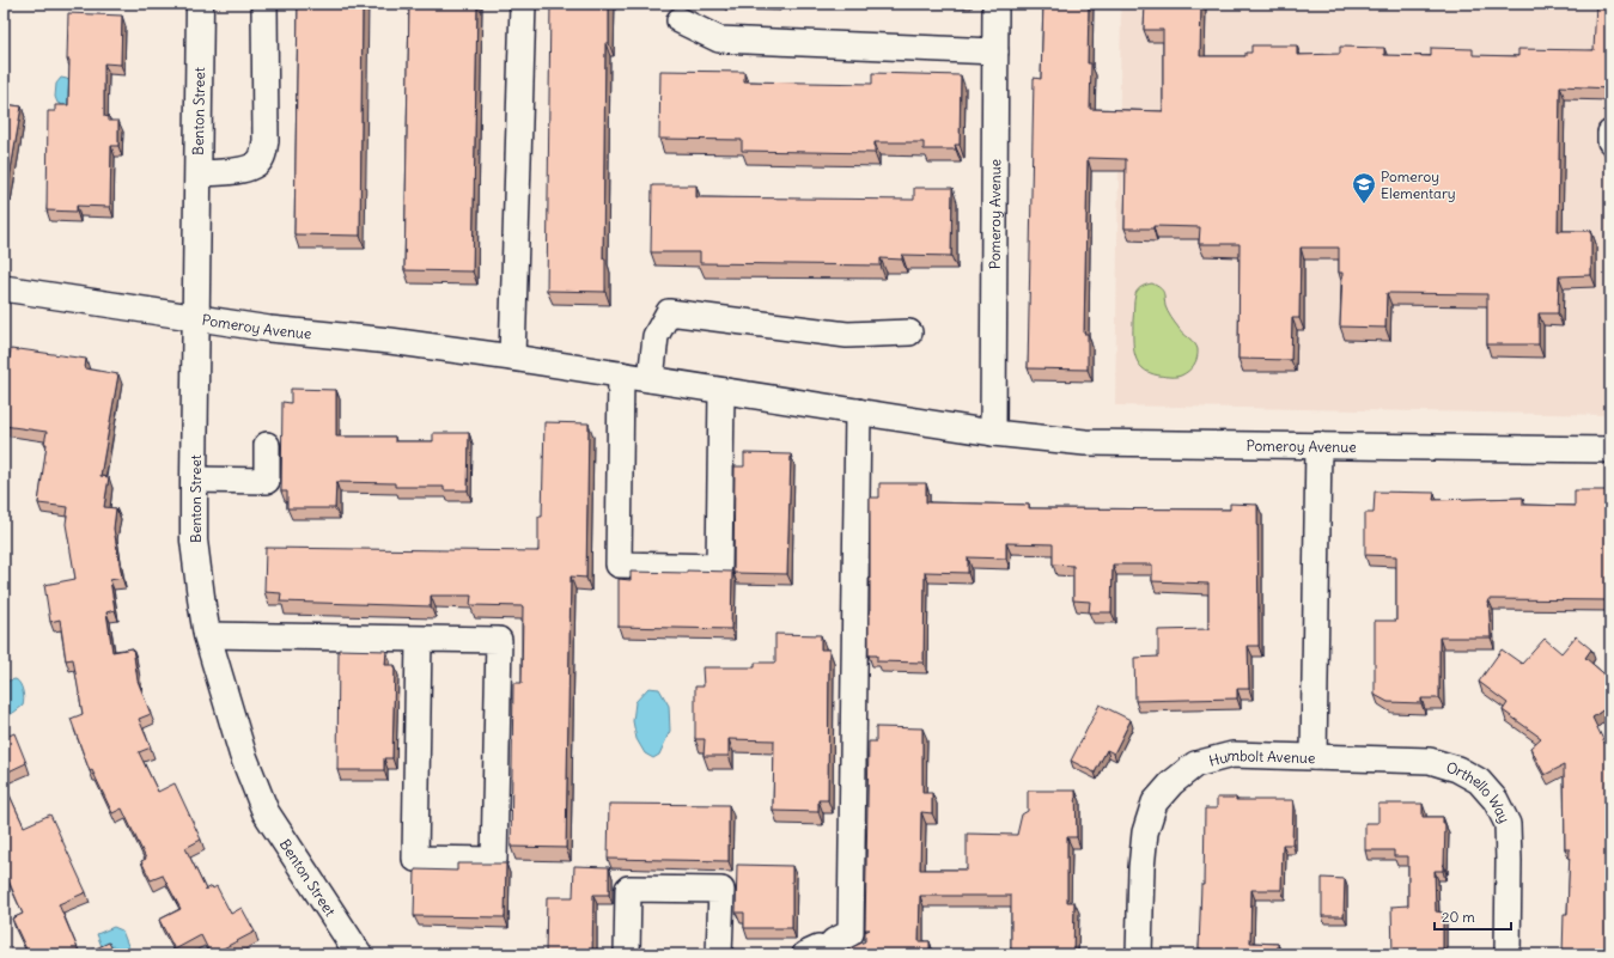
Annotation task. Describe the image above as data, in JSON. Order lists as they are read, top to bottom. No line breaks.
{"streets":{"main road":["Benton Street"],"street":["Pomeroy Avenue","Humbolt Avenue","Orthello Way"]},"crossings":[["Benton Street","Pomeroy Avenue"],["Pomeroy Avenue","Humbolt Avenue"],["Humbolt Avenue","Orthello Way"]],"places":{"school or university":["Pomeroy Elementary"]},"scale_bar":"20 m"}
